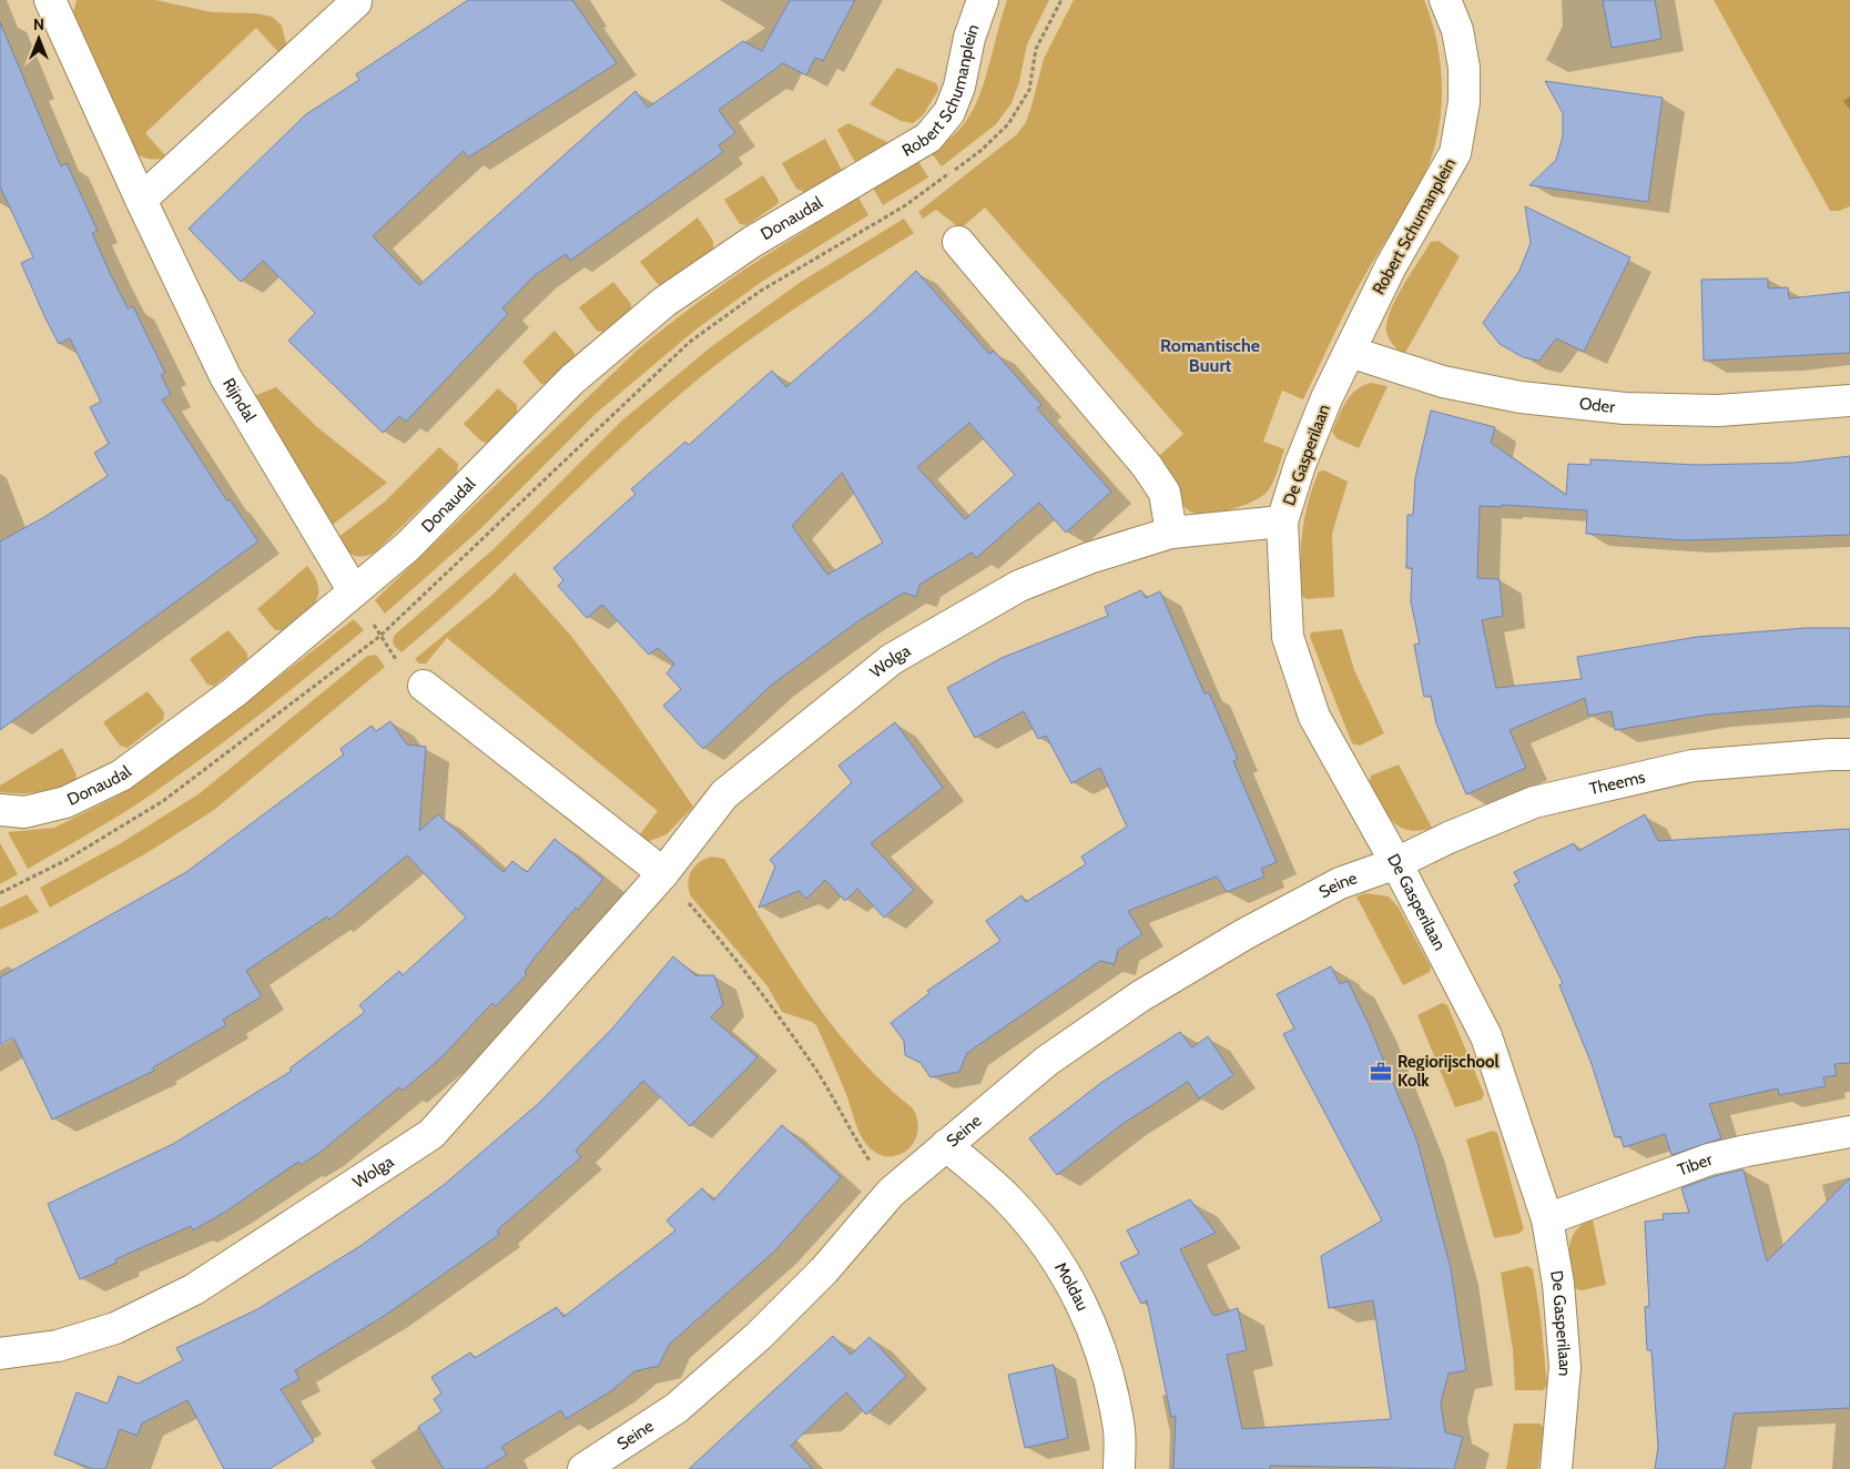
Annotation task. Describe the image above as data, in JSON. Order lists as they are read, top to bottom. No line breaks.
{"streets":{"street":["Robert Schumanplein","Donaudal","Rijndal","Oder","De Gasperilaan","Wolga","Theems","Seine","Tiber","Moldau"]},"crossings":[["Robert Schumanplein","Donaudal"],["Robert Schumanplein","Oder"],["Robert Schumanplein","De Gasperilaan"],["Donaudal","Rijndal"],["Oder","De Gasperilaan"],["De Gasperilaan","Wolga"],["De Gasperilaan","Theems"],["De Gasperilaan","Seine"],["De Gasperilaan","Tiber"],["Theems","Seine"],["Seine","Moldau"]],"districts":["Romantische Buurt"],"places":{"office":["Regiorijschool Kolk"]},"north":"top"}
